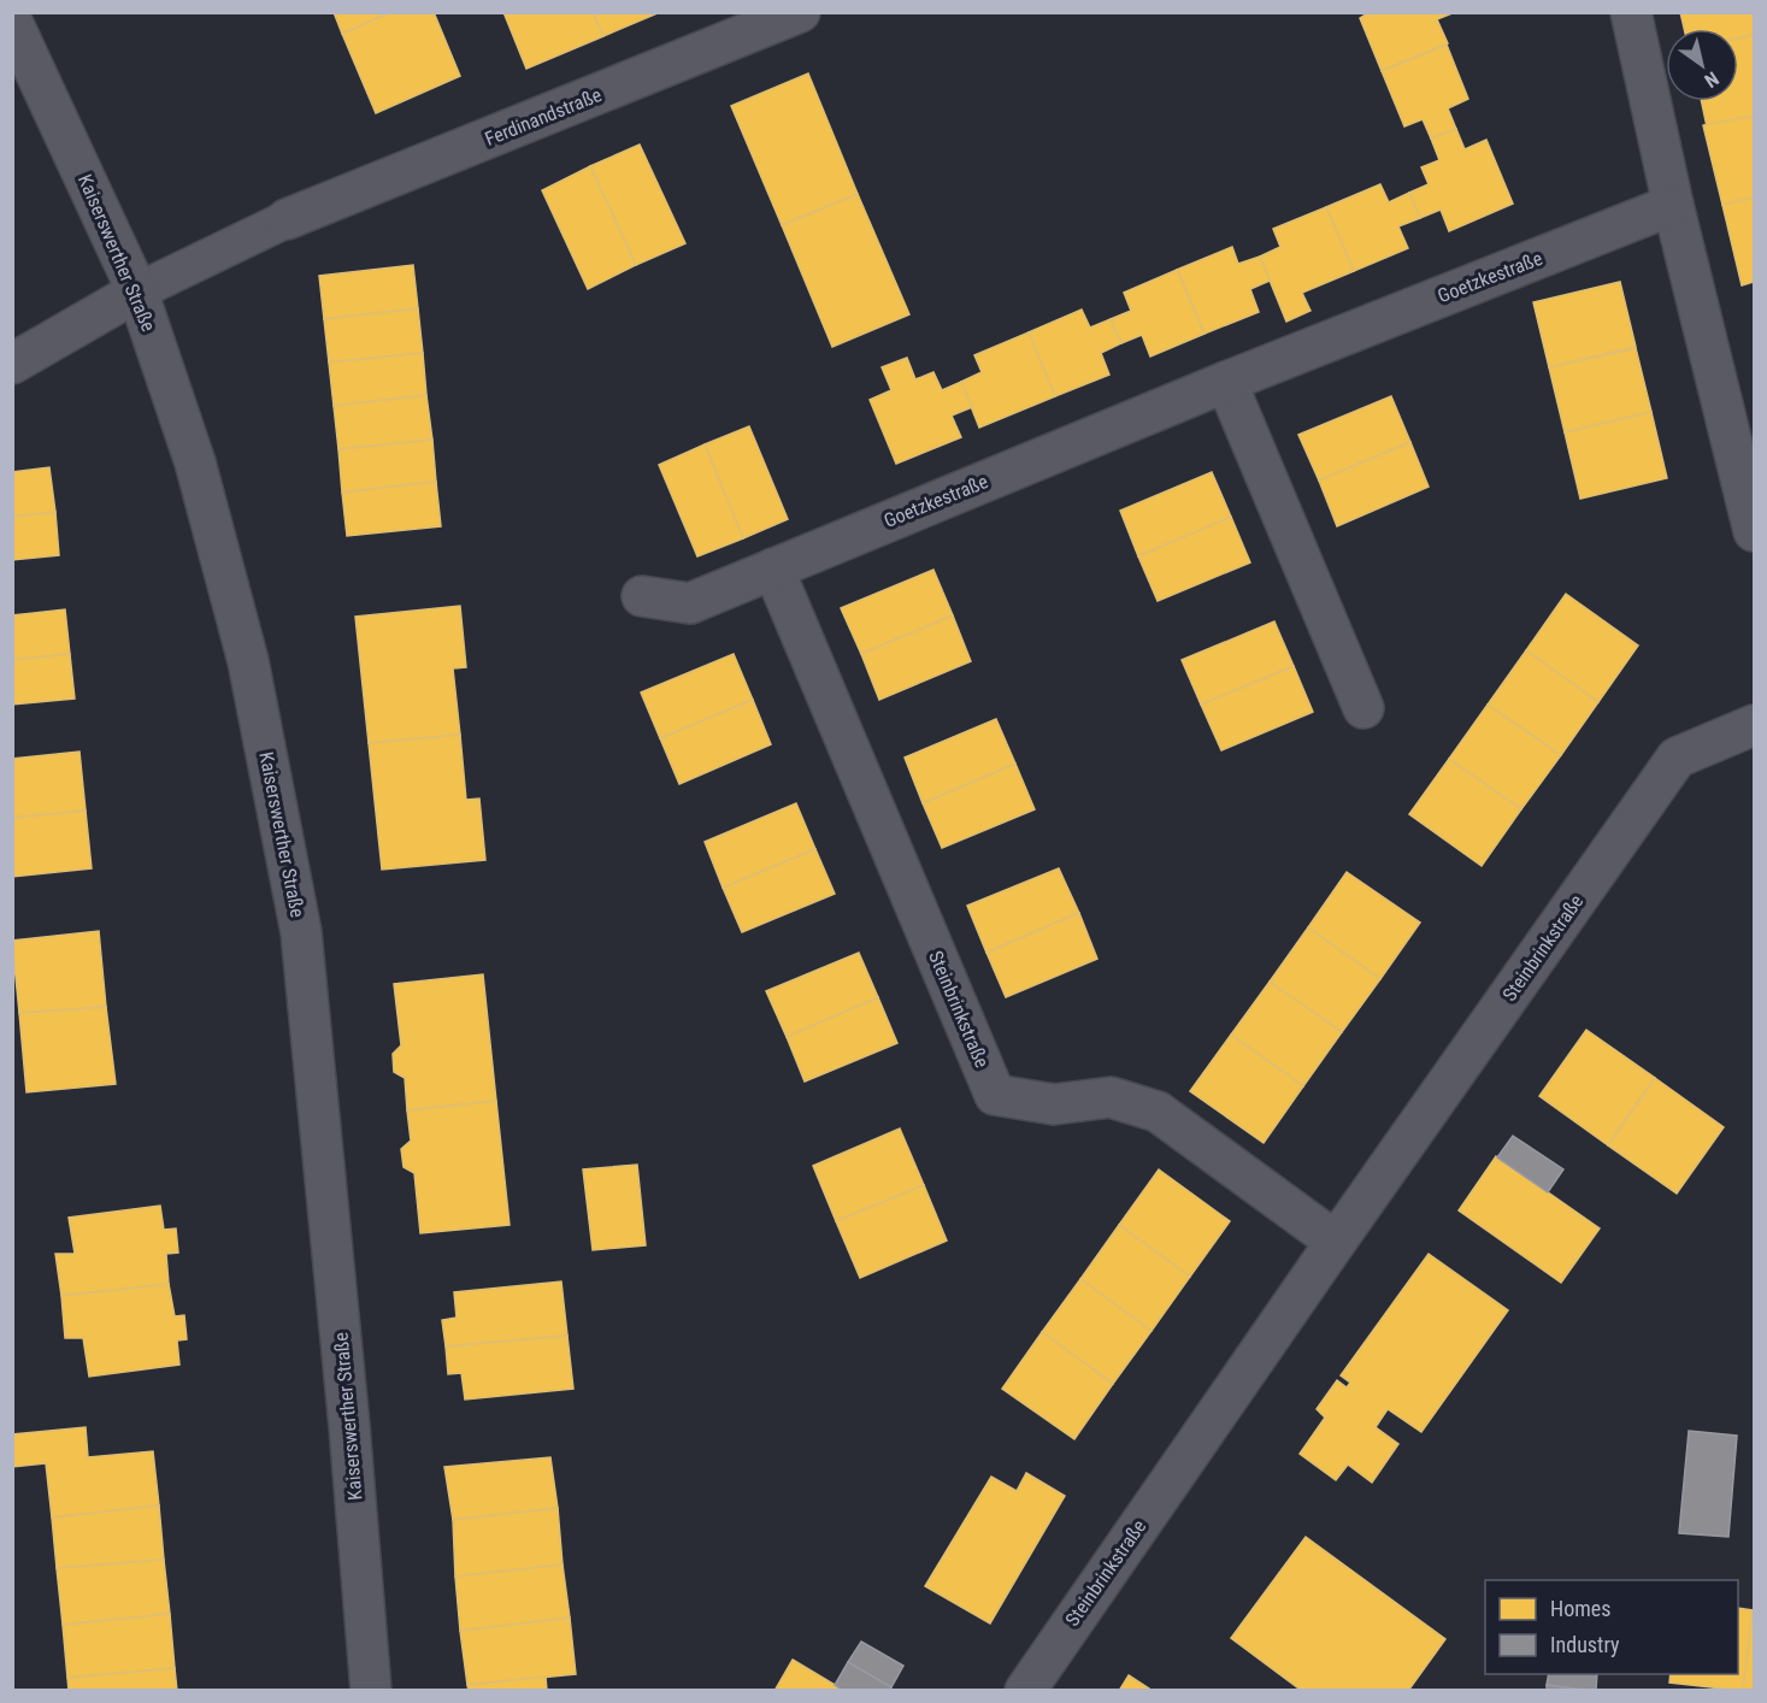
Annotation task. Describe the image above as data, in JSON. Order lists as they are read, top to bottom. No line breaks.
{"streets":{"street":["Ferdinandstraße","Kaiserswerther Straße","Goetzkestraße","Steinbrinkstraße"]},"crossings":[["Goetzkestraße","Steinbrinkstraße"]],"legend":["Homes","Industry"],"north":"bottom right"}
